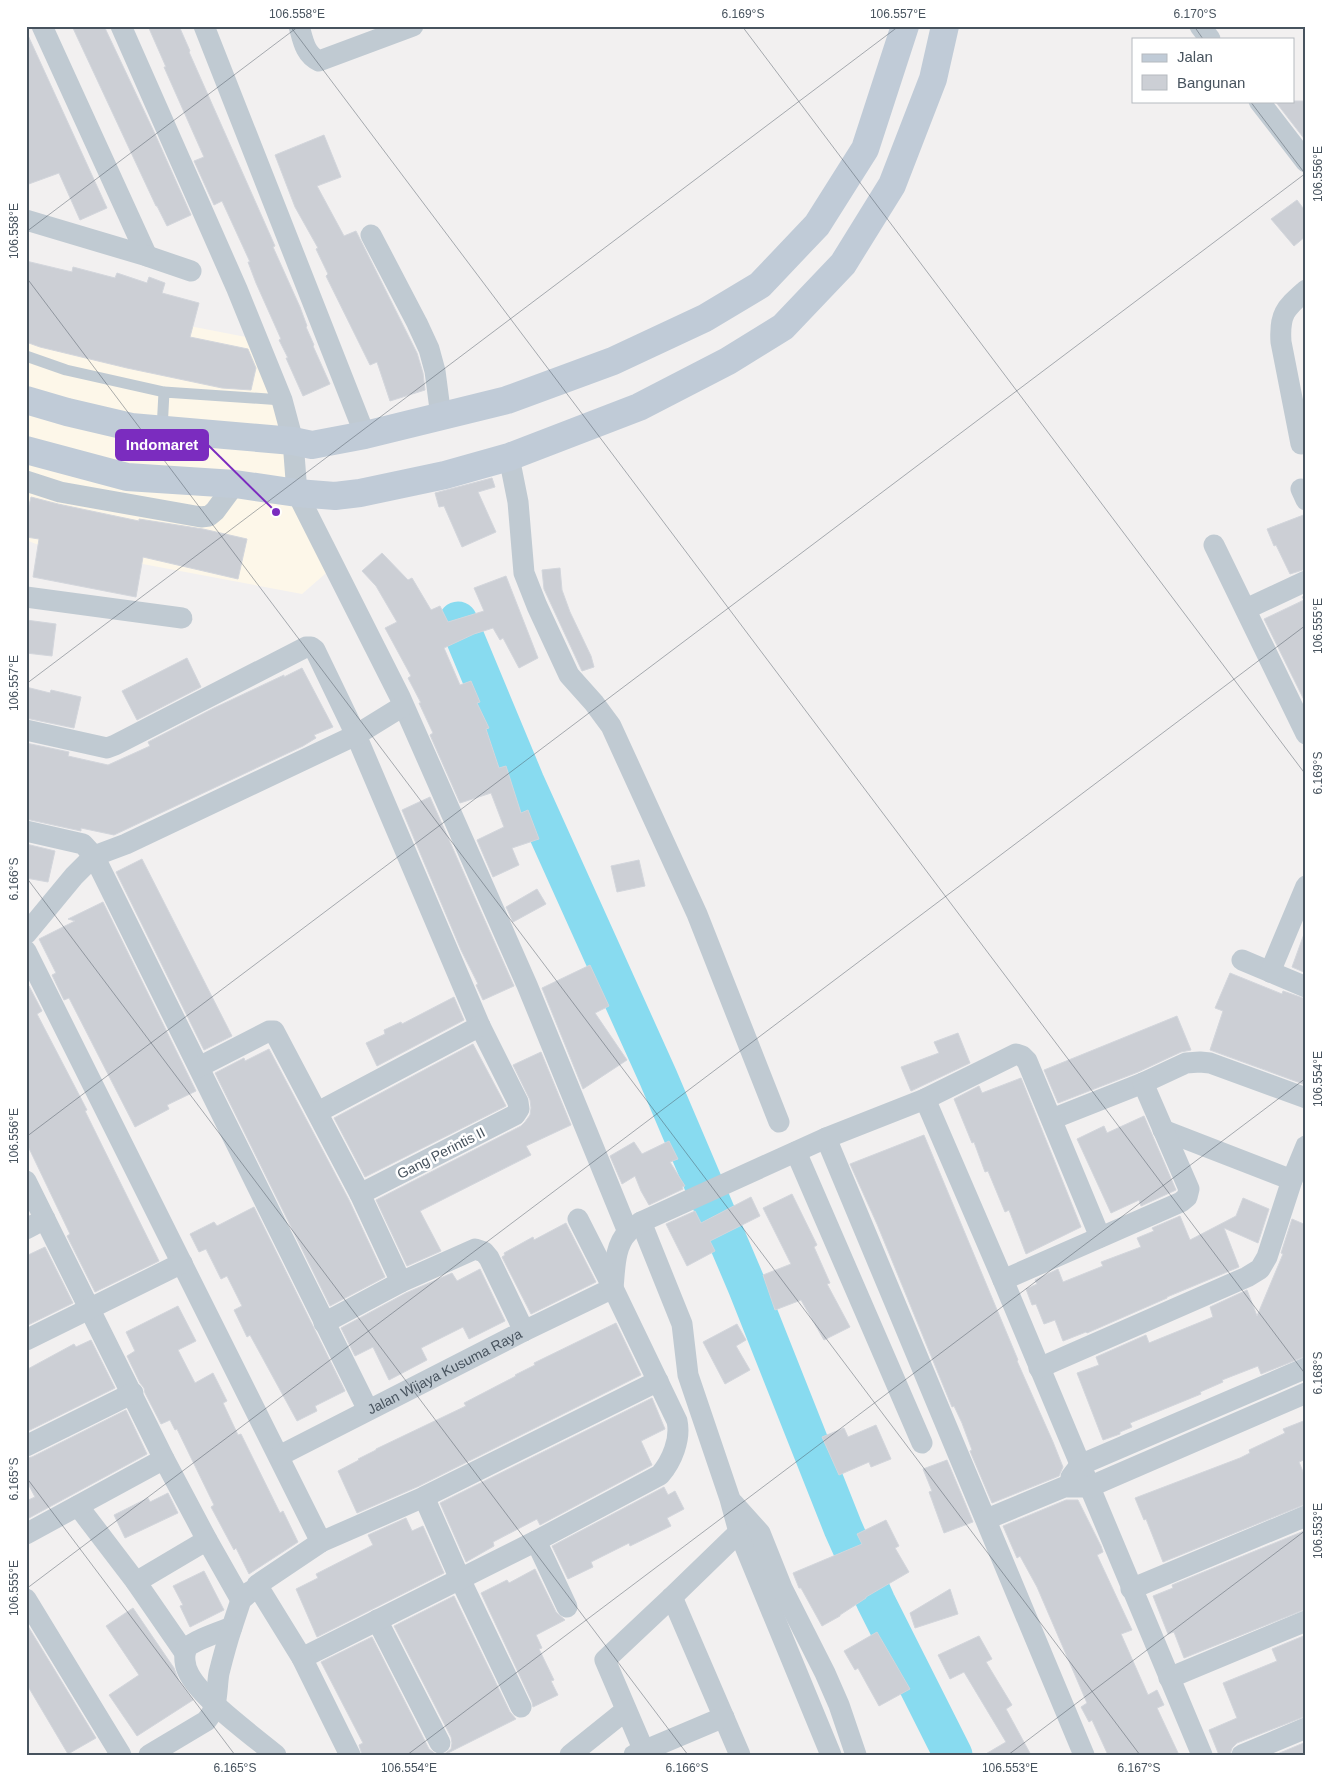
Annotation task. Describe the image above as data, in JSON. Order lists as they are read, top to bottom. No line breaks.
{"streets":{"street":["Gang Perintis II","Jalan Wijaya Kusuma Raya"]},"places":["Indomaret"],"legend":["Jalan","Bangunan"],"coordinates":["106.558°E","6.169°S","106.557°E","6.170°S","106.556°E","106.555°E","6.166°S","106.554°E","6.168°S","6.165°S","106.553°E","6.167°S"]}
